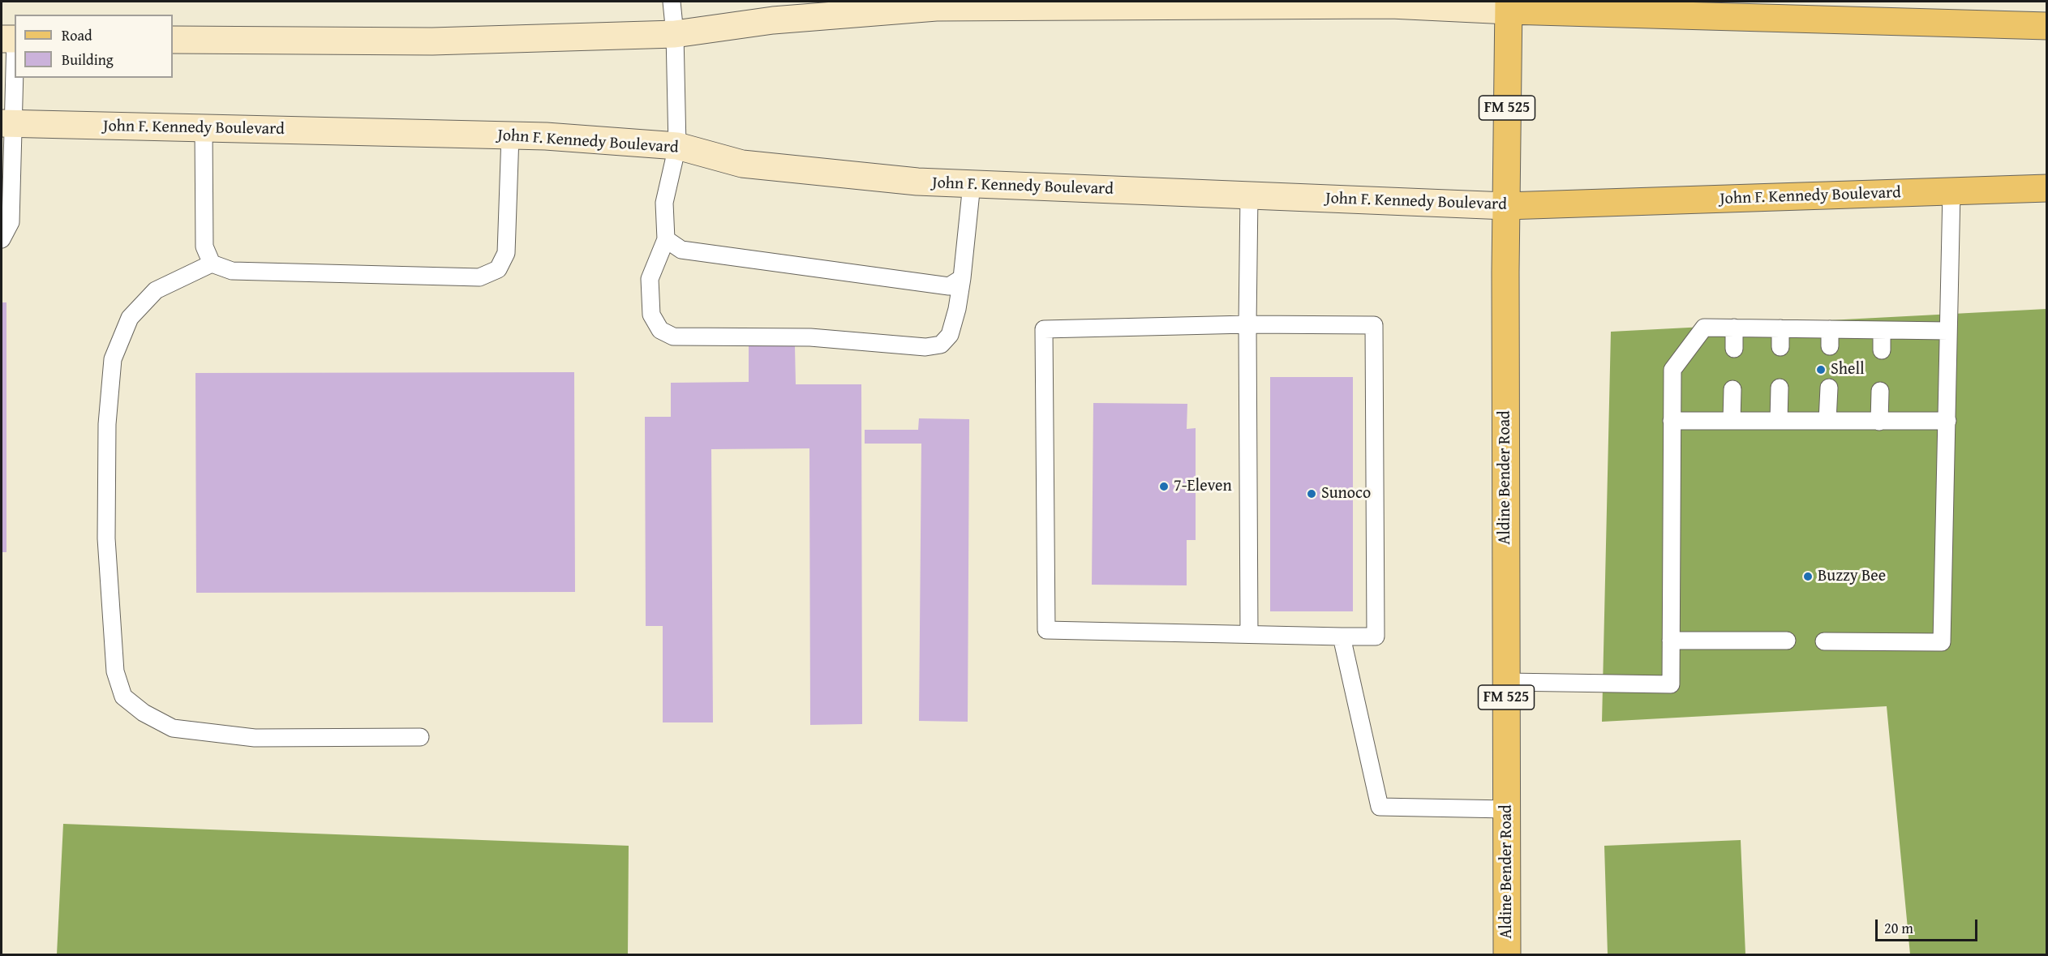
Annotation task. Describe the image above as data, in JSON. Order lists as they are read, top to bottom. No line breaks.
{"streets":{"main road":["FM 525","John F. Kennedy Boulevard","Aldine Bender Road"]},"crossings":[["John F. Kennedy Boulevard","Aldine Bender Road"]],"places":["Shell","7-Eleven","Sunoco","Buzzy Bee"],"legend":["Road","Building"],"scale_bar":"20 m"}
